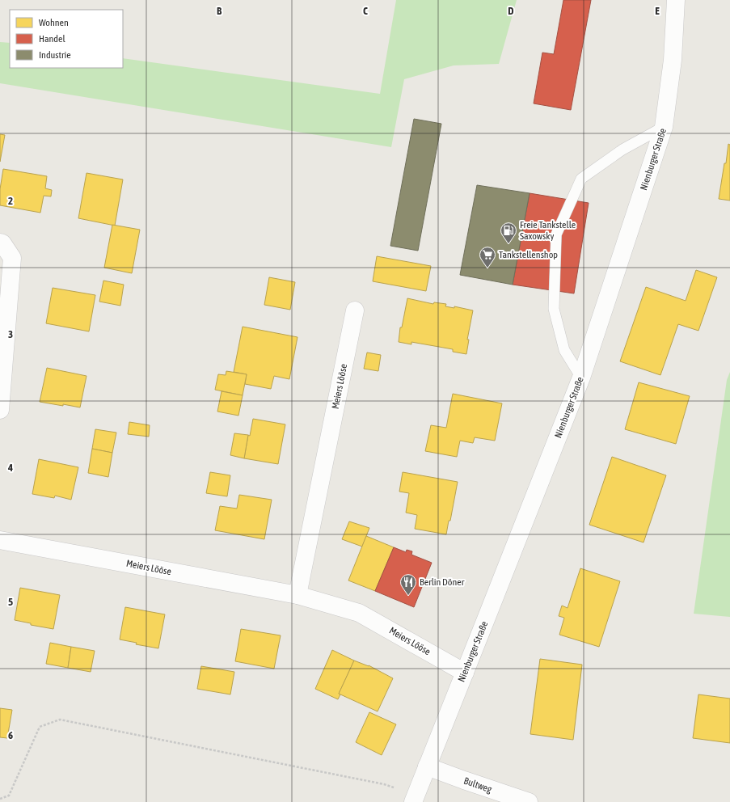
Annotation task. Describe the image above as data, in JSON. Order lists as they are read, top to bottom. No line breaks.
{"streets":{"street":["Nienburger Straße","Meiers Lööse","Bultweg"]},"crossings":[["Nienburger Straße","Meiers Lööse"],["Nienburger Straße","Bultweg"]],"places":{"fuel station":["Freie Tankstelle Saxowsky"],"supermarket":["Tankstellenshop"],"restaurant":["Berlin Döner"]},"legend":["Wohnen","Handel","Industrie"],"grid":{"columns":["B","C","D","E"],"rows":["2","3","4","5","6"]}}
